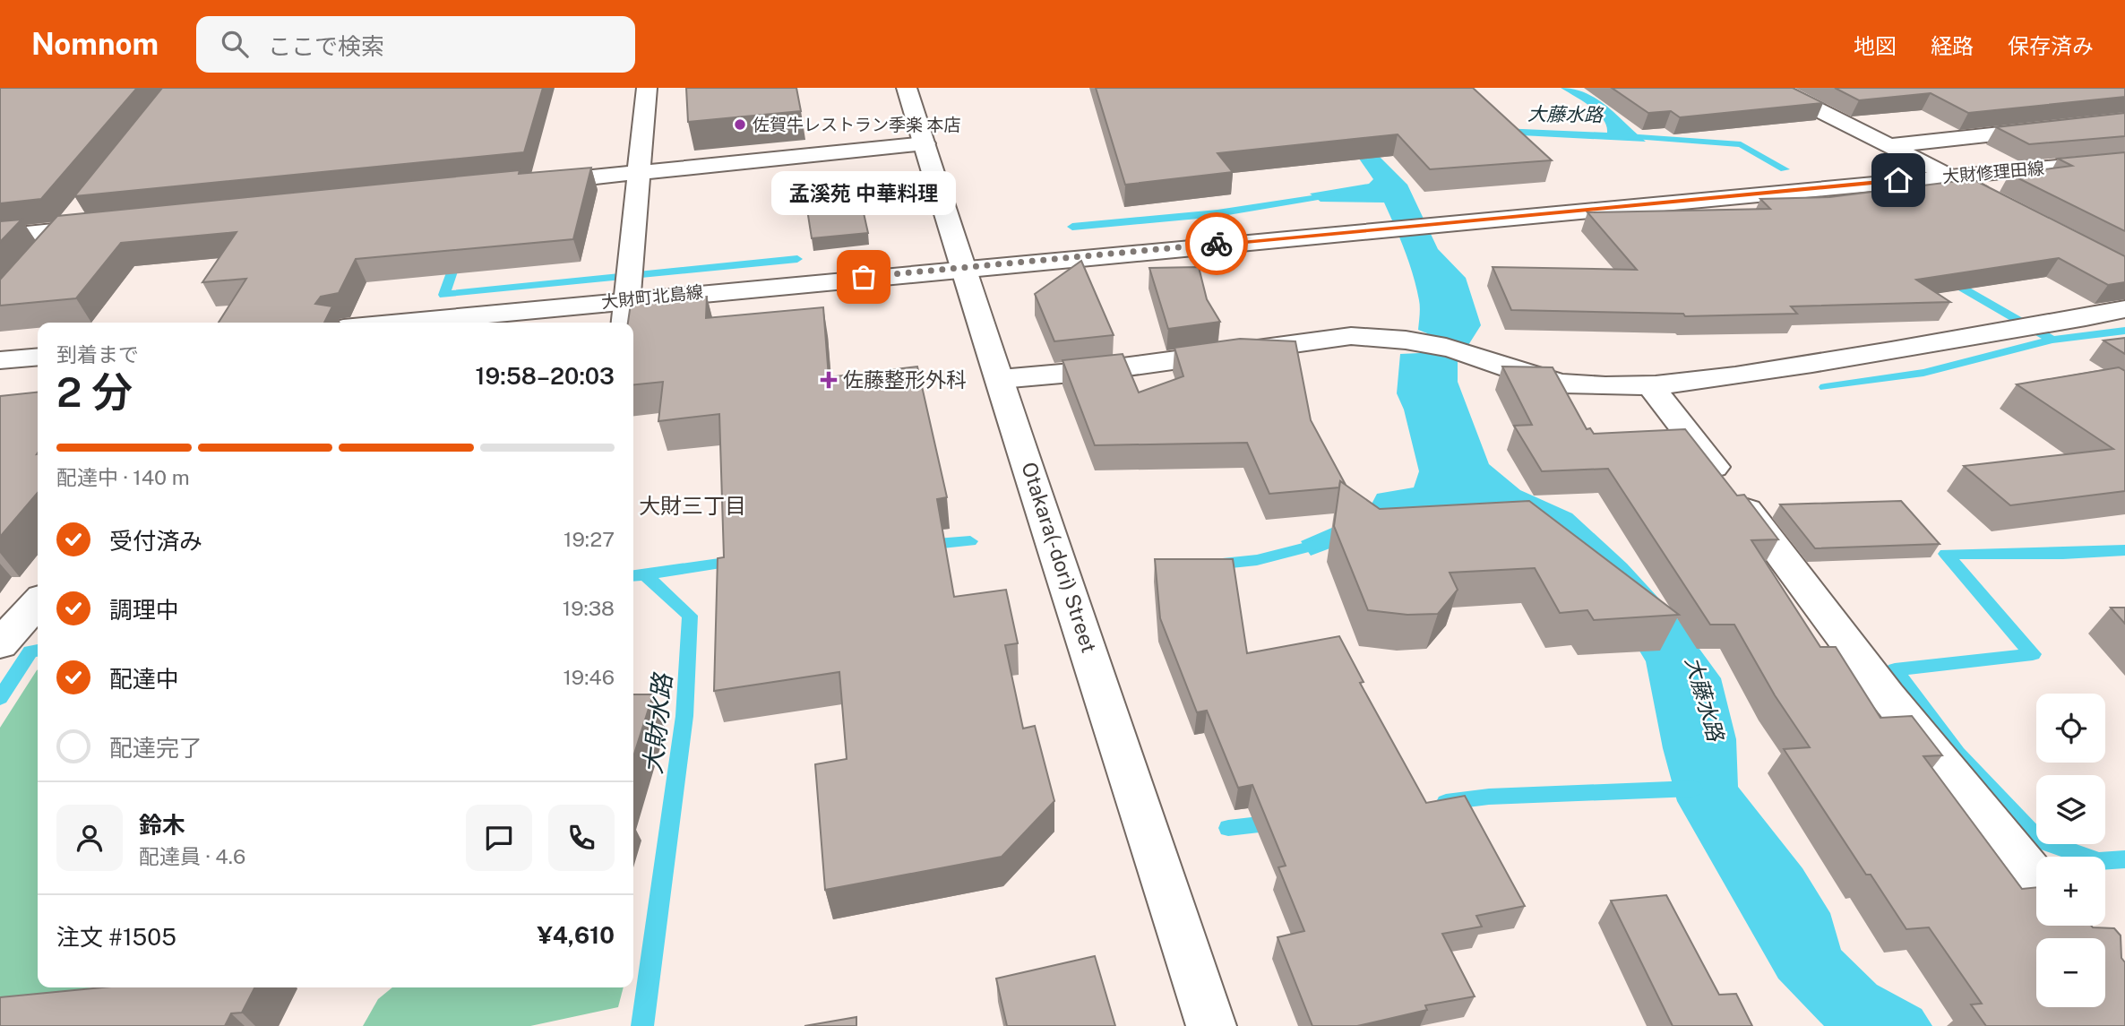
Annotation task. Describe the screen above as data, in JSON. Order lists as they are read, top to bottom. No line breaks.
{"streets":{"street":["大財修理田線","大財町北島線","Otakara(-dori) Street"]},"crossings":[["大財修理田線","大財町北島線"],["大財修理田線","Otakara(-dori) Street"],["大財町北島線","Otakara(-dori) Street"]],"districts":["大財三丁目"],"water":["大藤水路","大財水路"],"places":{"other":["佐賀牛レストラン季楽 本店","孟溪苑 中華料理"],"health":["佐藤整形外科"]},"page":{"header":"Nomnom","search":"ここで検索","nav":["地図","経路","保存済み"],"bubble":"孟溪苑 中華料理","heading":["2 分","到着まで","19:58–20:03"],"panel":["鈴木","配達員 · 4.6","注文 #1505","¥4,610"],"bar":"配達中 · 140 m","list":[["受付済み","19:27"],["調理中","19:38"],["配達中","19:46"],"配達完了"],"map_buttons":["+","−"]}}
